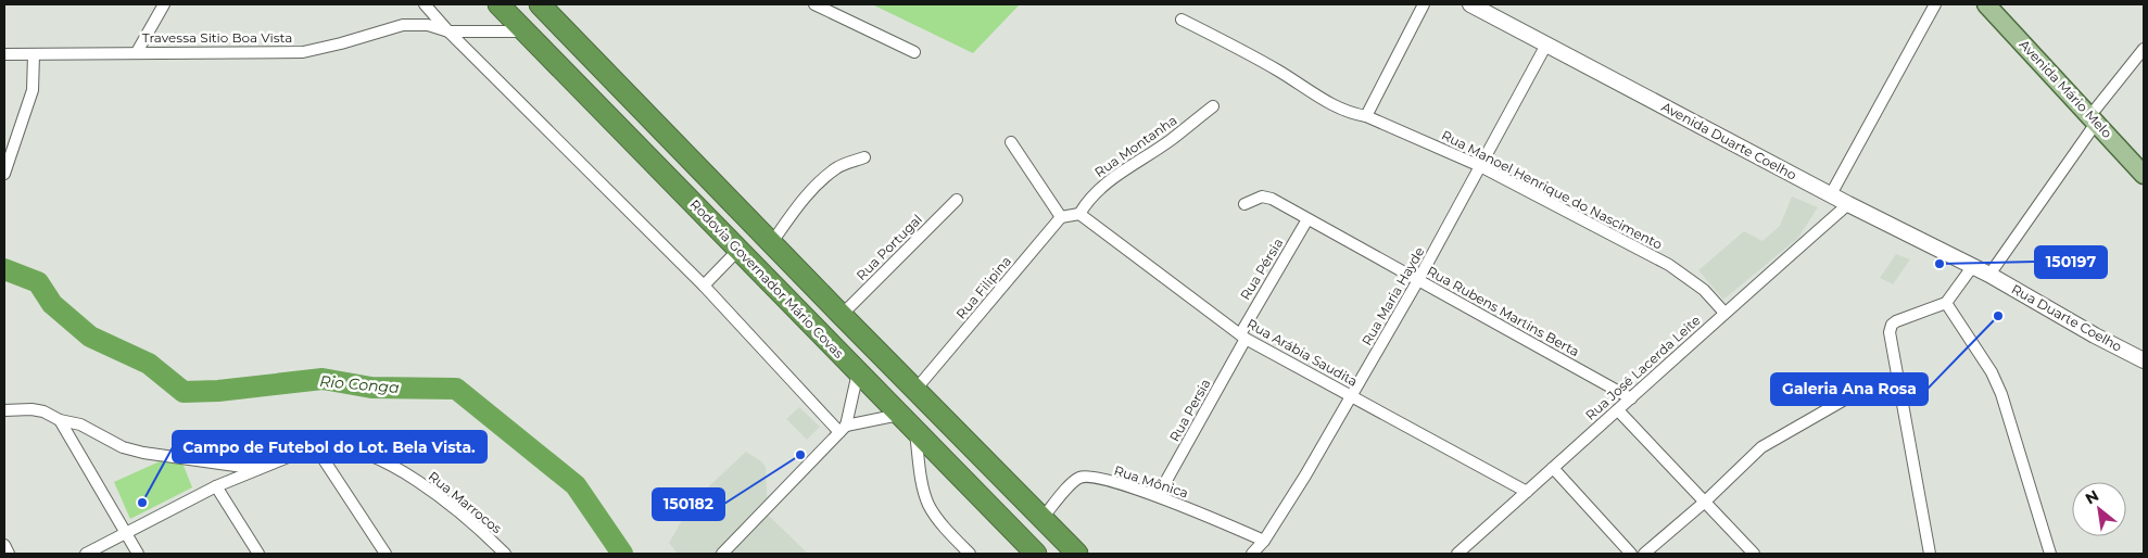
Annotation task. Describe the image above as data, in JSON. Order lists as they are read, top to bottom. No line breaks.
{"streets":{"highway":["Rodovia Governador Mário Covas"],"main road":["Avenida Mário Melo","Avenida Duarte Coelho","Rua Duarte Coelho"],"street":["Travessa Sitio Boa Vista","Rua Montanha","Rua Manoel Henrique do Nascimento","Rua Portugal","Rua Pérsia","Rua Filipina","Rua Maria Hayde","Rua Rubens Martins Berta","Rua Arábia Saudita","Rua José Lacerda Leite","Rua Persia","Rua Mônica","Rua Marrocos"]},"crossings":[["Travessa Sitio Boa Vista","Rodovia Governador Mário Covas"],["Avenida Duarte Coelho","Rua Maria Hayde"],["Avenida Duarte Coelho","Rua Duarte Coelho"],["Avenida Duarte Coelho","Rua José Lacerda Leite"],["Rua Montanha","Rua Arábia Saudita"],["Rua Manoel Henrique do Nascimento","Rua Maria Hayde"],["Rua Manoel Henrique do Nascimento","Rua José Lacerda Leite"],["Rua Pérsia","Rua Rubens Martins Berta"],["Rua Pérsia","Rua Arábia Saudita"],["Rua Pérsia","Rua Persia"],["Rua Maria Hayde","Rua Rubens Martins Berta"],["Rua Maria Hayde","Rua Arábia Saudita"],["Rua Maria Hayde","Rua Mônica"],["Rua Rubens Martins Berta","Rua José Lacerda Leite"],["Rua Arábia Saudita","Rua José Lacerda Leite"],["Rua Arábia Saudita","Rua Persia"],["Rua Persia","Rua Mônica"]],"water":["Rio Conga"],"places":["150197","Galeria Ana Rosa","150182","Campo de Futebol do Lot. Bela Vista."],"north":"top left"}
